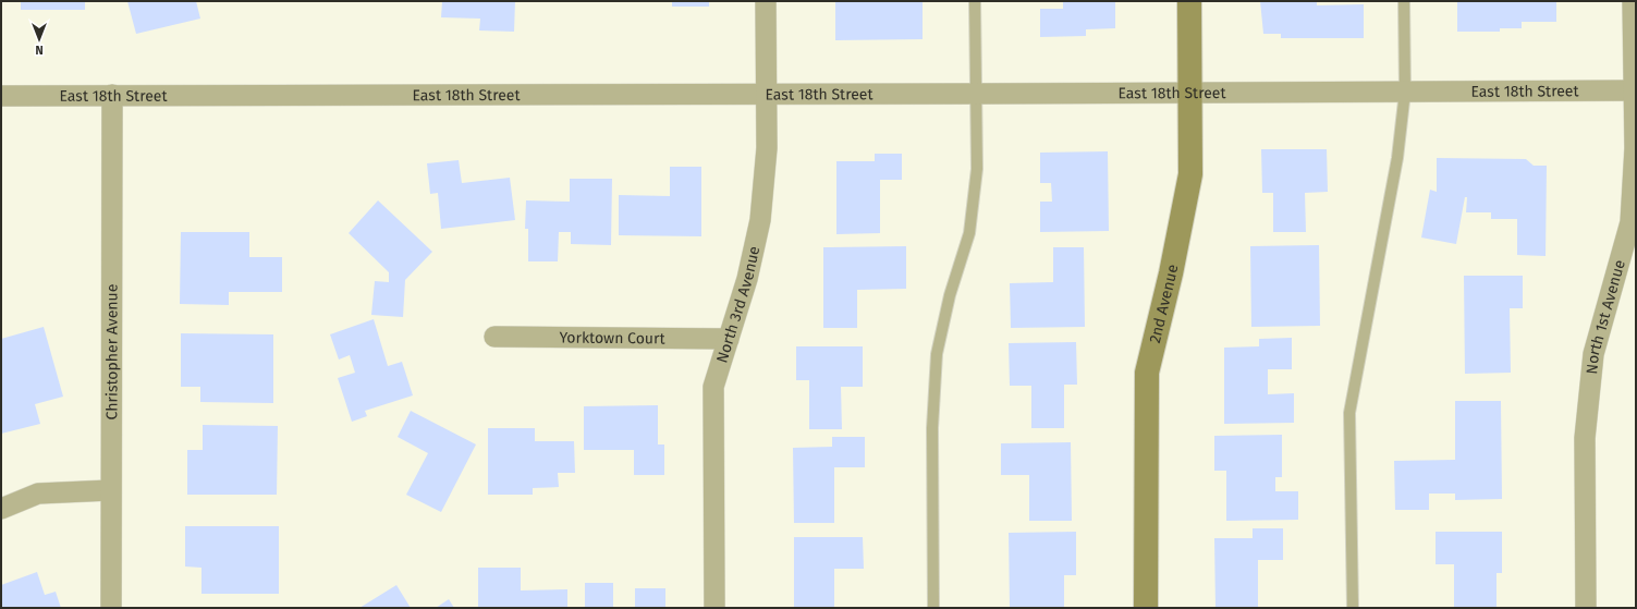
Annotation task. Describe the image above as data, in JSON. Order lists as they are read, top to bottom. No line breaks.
{"streets":{"street":["East 18th Street","2nd Avenue","North 3rd Avenue","North 1st Avenue","Yorktown Court","Christopher Avenue"]},"crossings":[["East 18th Street","2nd Avenue"],["East 18th Street","North 3rd Avenue"],["East 18th Street","North 1st Avenue"],["East 18th Street","Christopher Avenue"],["North 3rd Avenue","Yorktown Court"]],"north":"bottom"}
